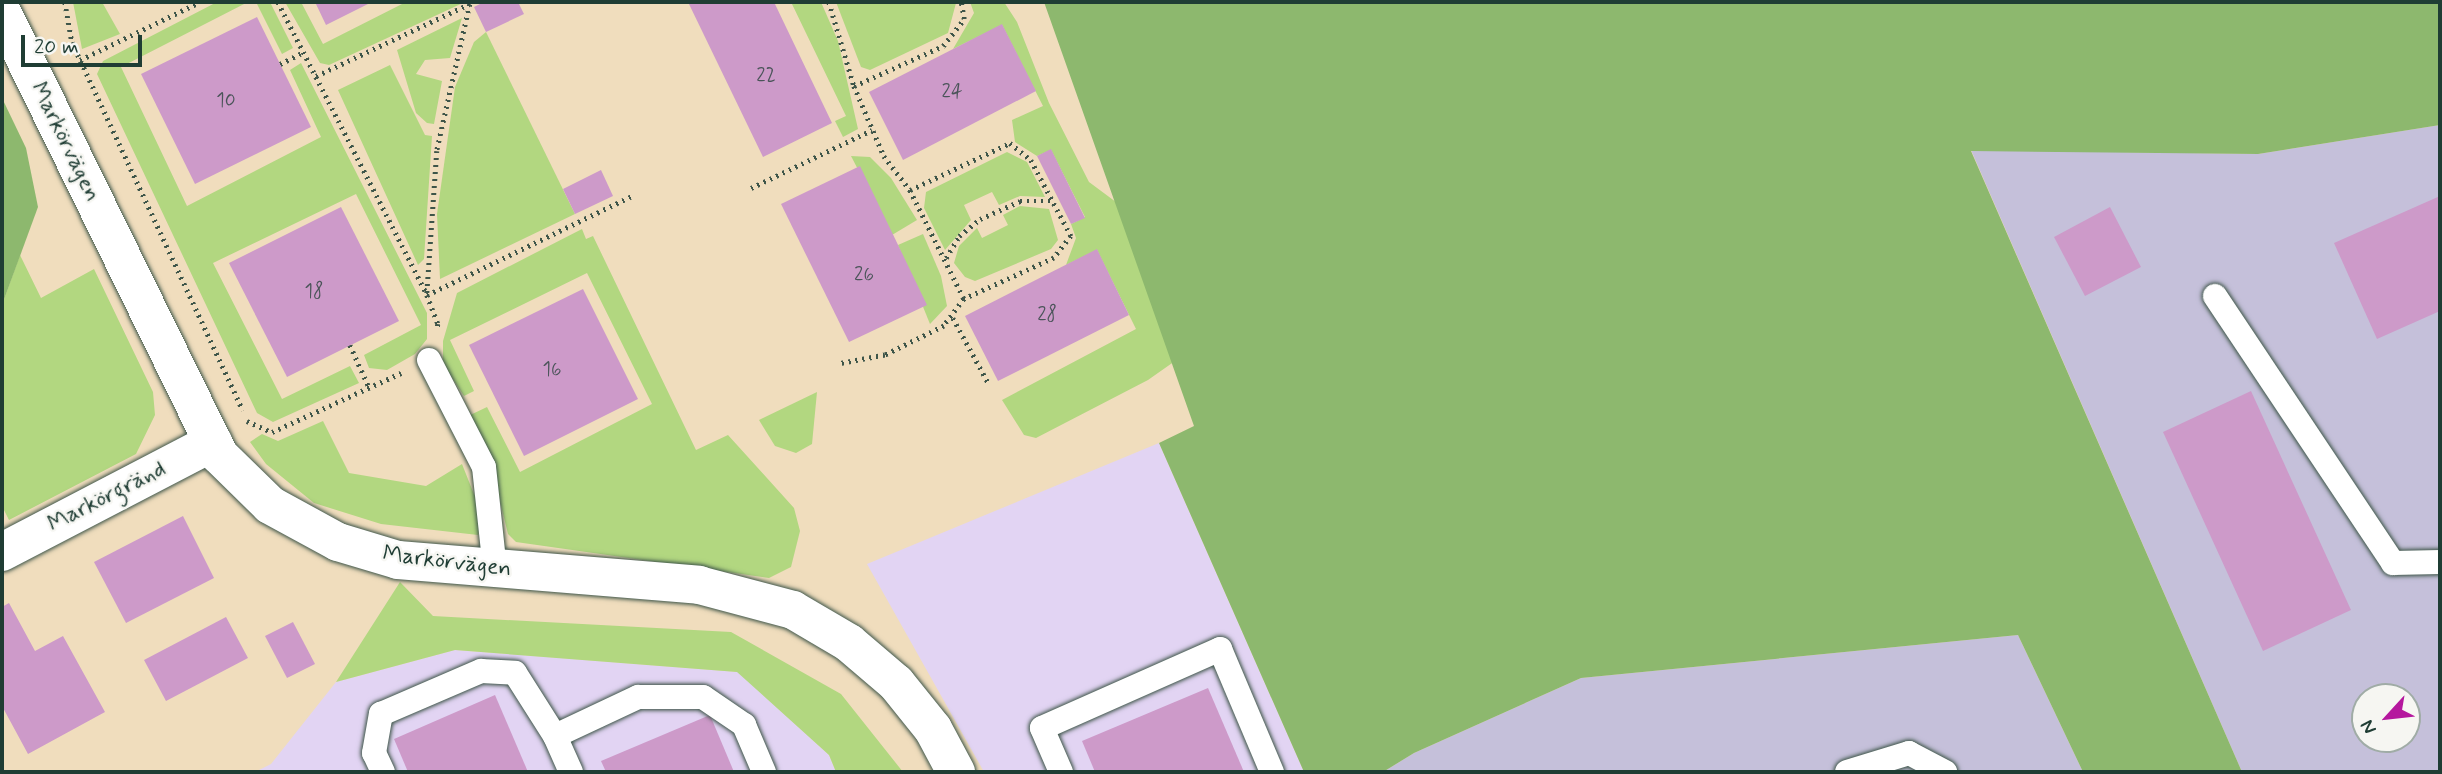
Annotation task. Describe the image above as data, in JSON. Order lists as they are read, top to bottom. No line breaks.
{"streets":{"street":["Markörvägen","Markörgränd"]},"crossings":[["Markörvägen","Markörgränd"]],"house_numbers":["22","24","10","26","18","28","16"],"scale_bar":"20 m","north":"bottom left"}
